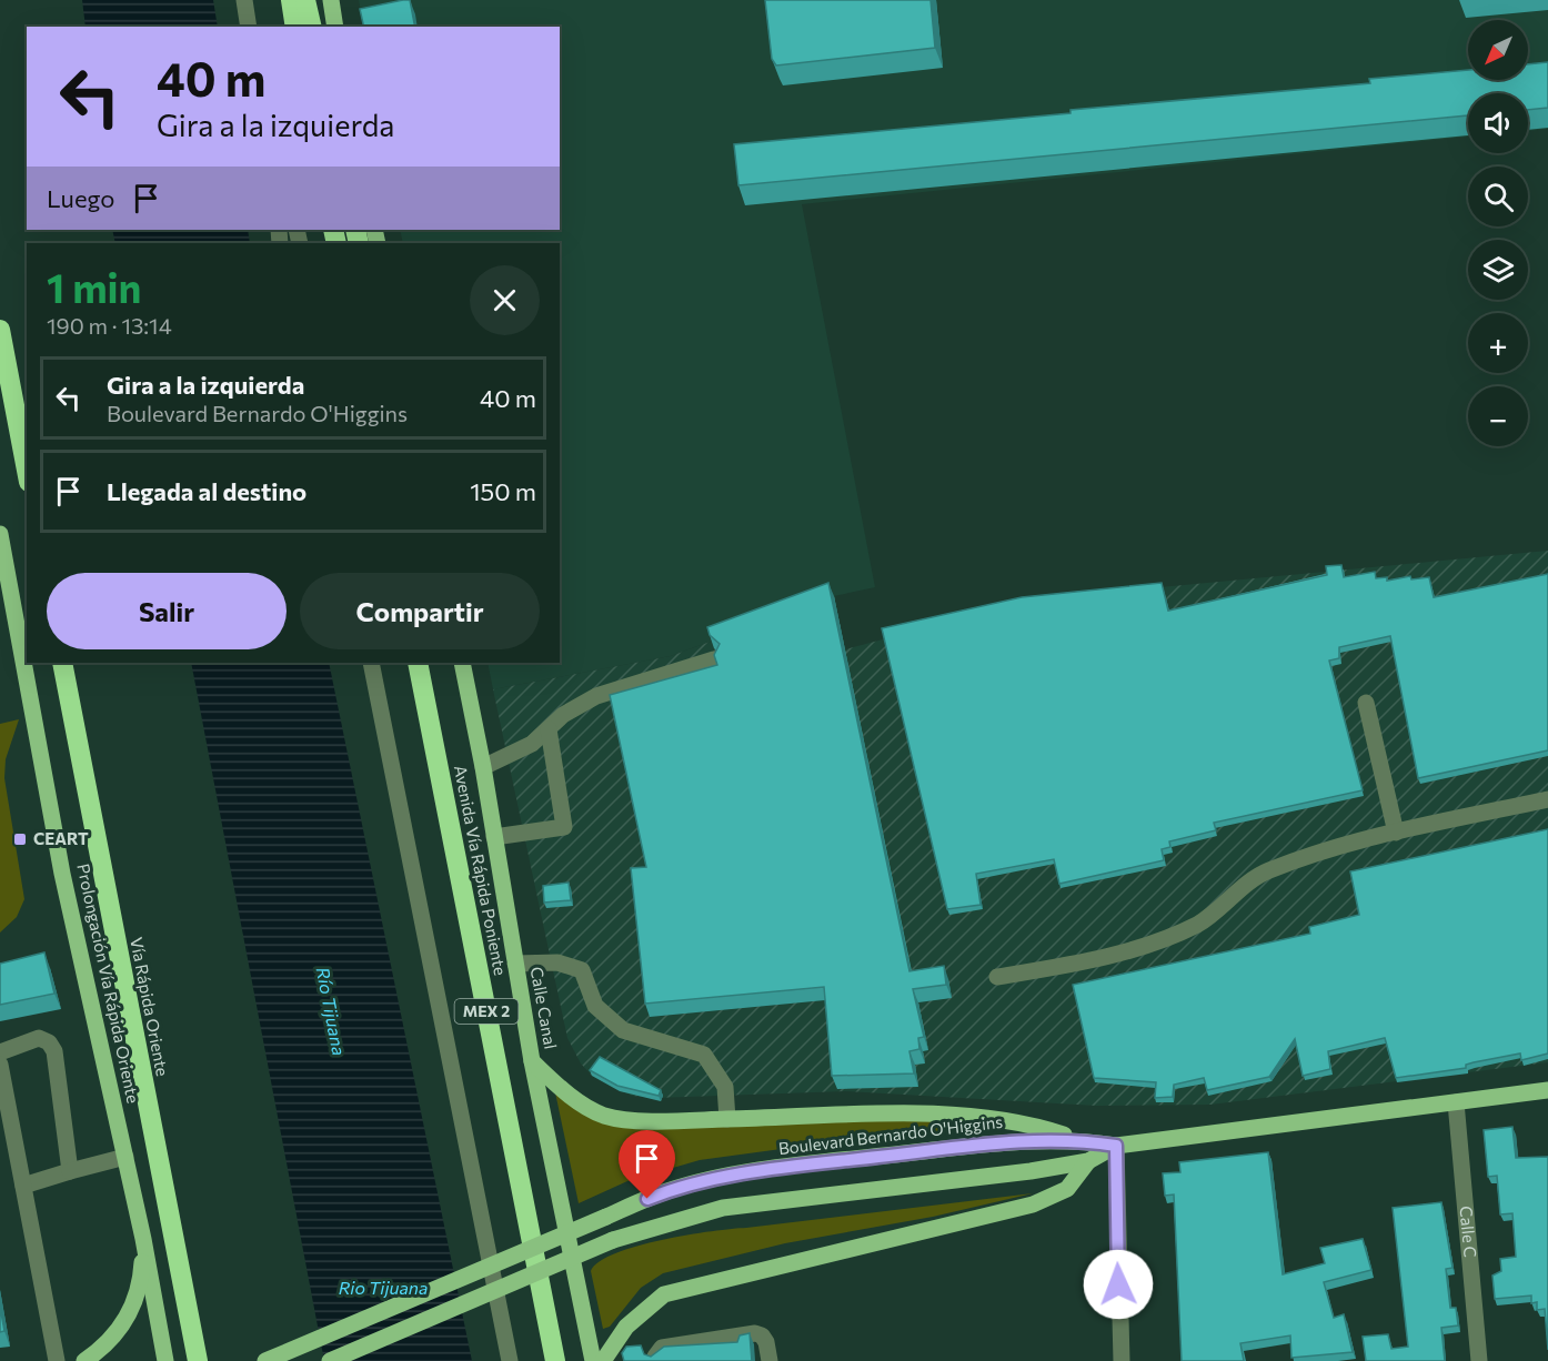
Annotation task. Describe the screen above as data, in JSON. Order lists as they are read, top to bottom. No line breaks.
{"streets":{"highway":["Avenida Vía Rápida Poniente","Vía Rápida Oriente","MEX 2"],"main road":["Prolongación Vía Rápida Oriente","Calle Canal","Boulevard Bernardo O'Higgins"],"street":["Calle C"]},"crossings":[["Boulevard Bernardo O'Higgins","Calle C"]],"water":["Río Tijuana","Rio Tijuana"],"places":{"transit":["CEART"]},"north":"bottom left","page":{"map_buttons":["+","−"],"turn":["40 m","Gira a la izquierda"],"then":"Luego","heading":["1 min","190 m · 13:14"],"list":[{"name":"Gira a la izquierda","note":"Boulevard Bernardo O'Higgins","value":"40 m"},{"name":"Llegada al destino","value":"150 m"}],"buttons":["Salir","Compartir"]}}
